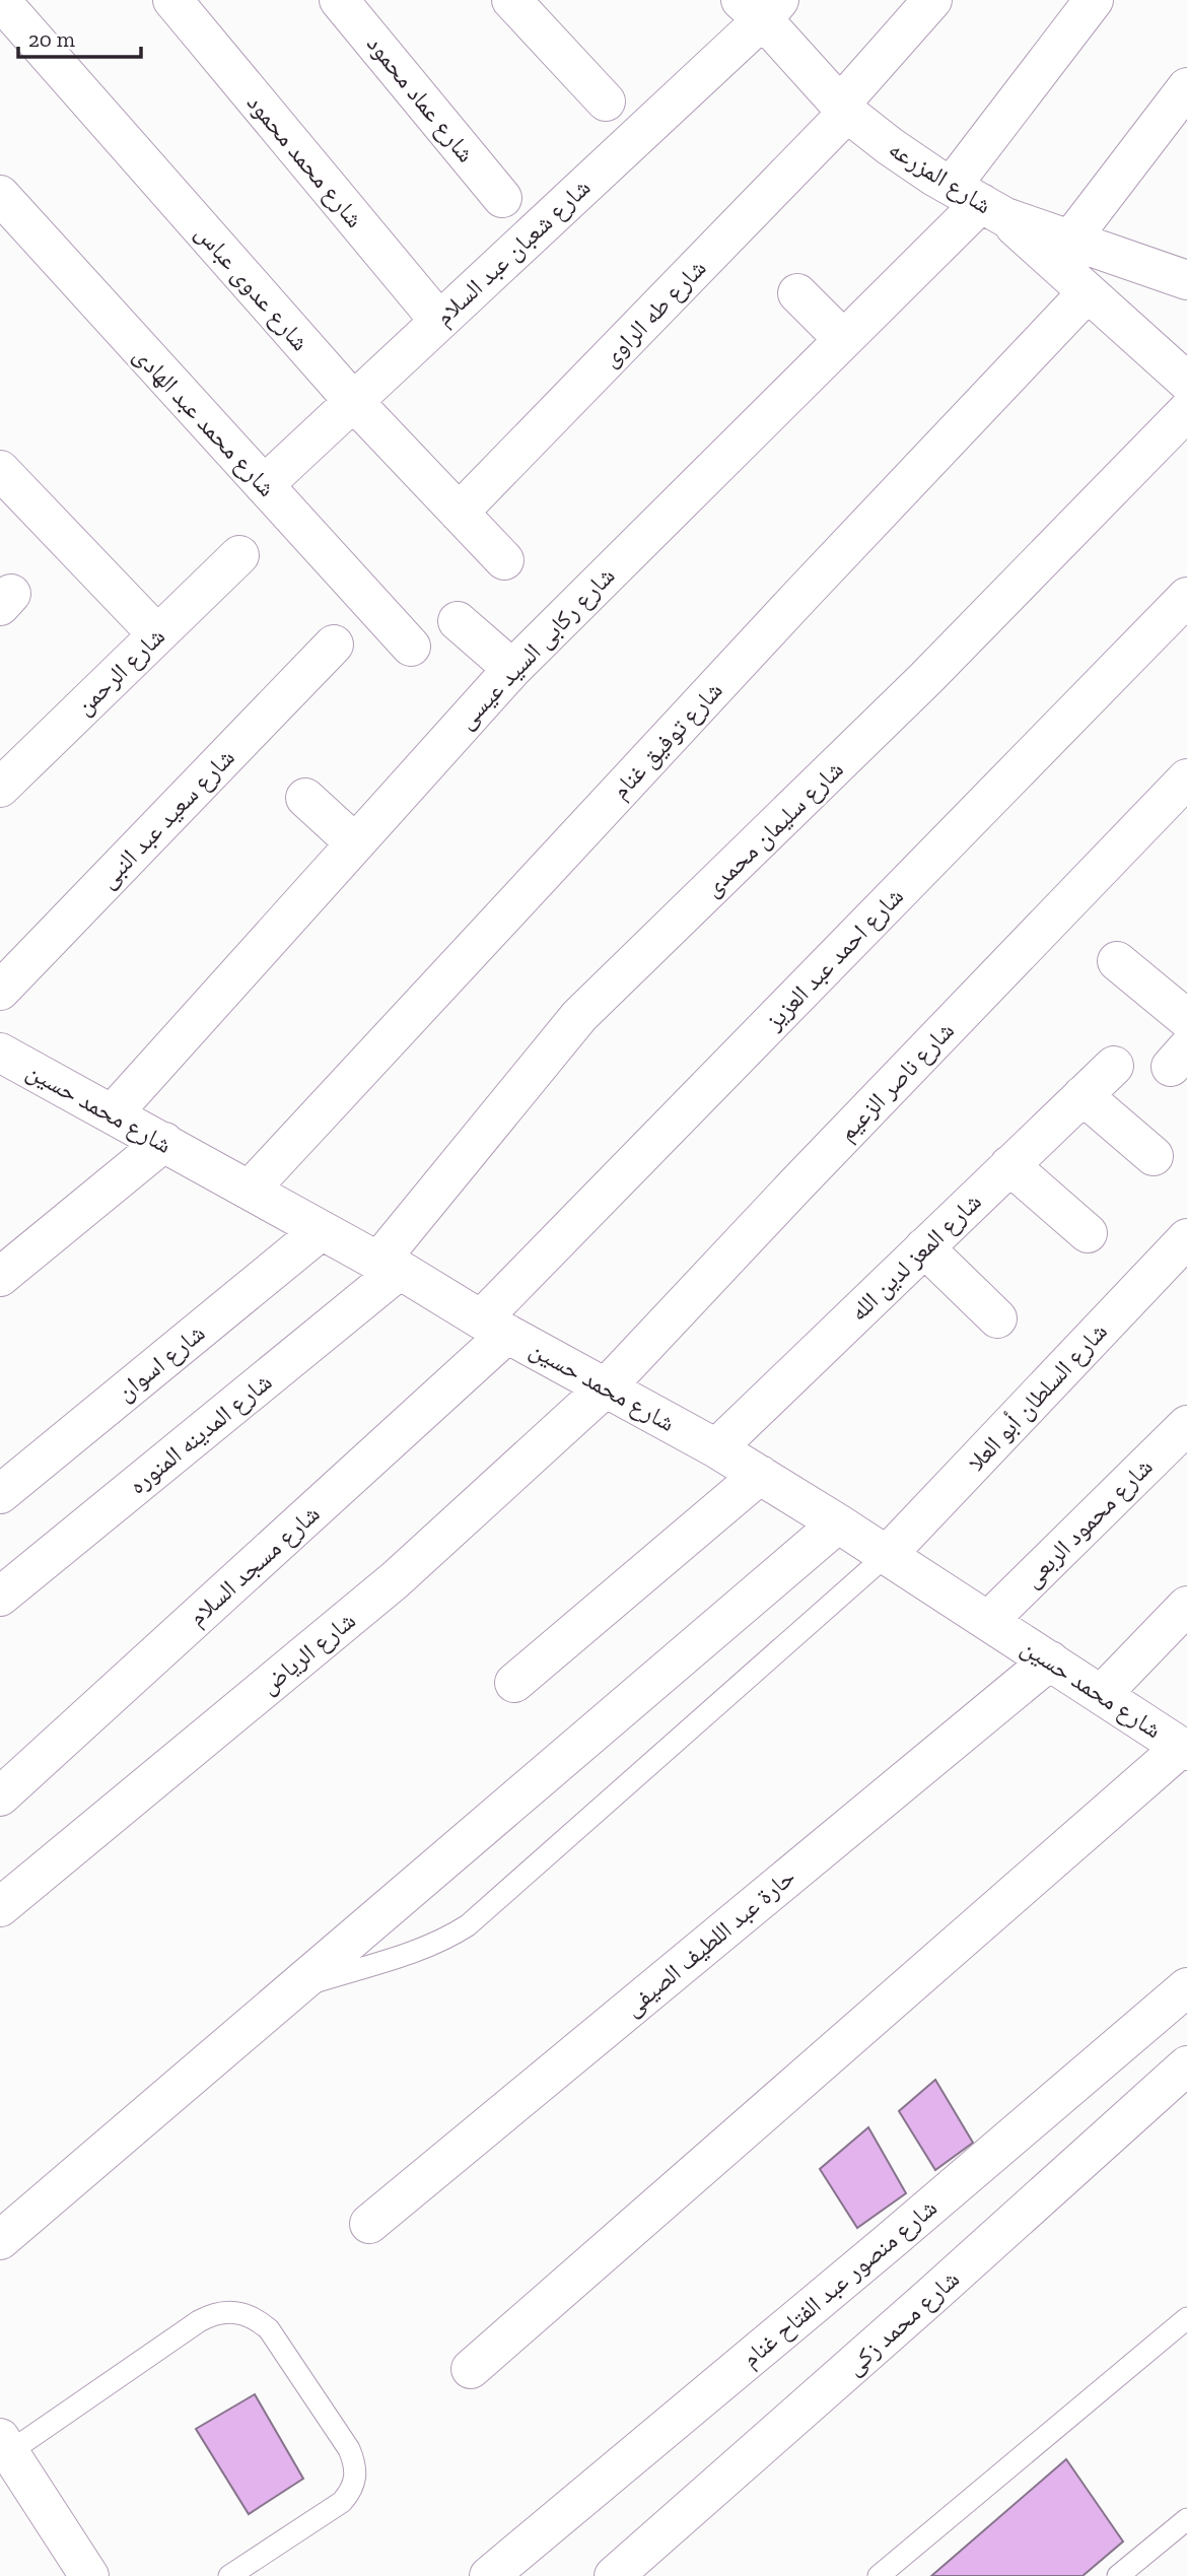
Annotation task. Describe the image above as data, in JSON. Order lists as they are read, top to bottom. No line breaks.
{"streets":{"street":["شارع عماد محمود","شارع محمد محمود","شارع المزرعه","شارع شعبان عبد السلام","شارع عدوى عباس","شارع طه الراوى","شارع محمد عبد الهادى","شارع ركابى السيد عيسى","شارع الرحمن","شارع توفيق غنام","شارع سعيد عبد النبى","شارع سليمان محمدى","شارع احمد عبد العزيز","شارع ناصر الزعيم","شارع محمد حسين","شارع المعز لدين الله","شارع اسوان","شارع السلطان أبو العلا","شارع المدينه المنوره","شارع محمود الربعى","شارع مسجد السلام","شارع الرياض","حارة عبد اللطيف الصيفى","شارع منصور عبد الفتاح غنام","شارع محمد زكى"]},"crossings":[["شارع محمد محمود","شارع شعبان عبد السلام"],["شارع المزرعه","شارع شعبان عبد السلام"],["شارع المزرعه","شارع طه الراوى"],["شارع المزرعه","شارع ركابى السيد عيسى"],["شارع شعبان عبد السلام","شارع عدوى عباس"],["شارع شعبان عبد السلام","شارع محمد عبد الهادى"],["شارع عدوى عباس","شارع طه الراوى"],["شارع ركابى السيد عيسى","شارع محمد حسين"],["شارع توفيق غنام","شارع محمد حسين"],["شارع سليمان محمدى","شارع محمد حسين"],["شارع سليمان محمدى","شارع المدينه المنوره"],["شارع احمد عبد العزيز","شارع محمد حسين"],["شارع احمد عبد العزيز","شارع مسجد السلام"],["شارع ناصر الزعيم","شارع محمد حسين"],["شارع ناصر الزعيم","شارع الرياض"],["شارع محمد حسين","شارع المعز لدين الله"],["شارع محمد حسين","شارع اسوان"],["شارع محمد حسين","شارع السلطان أبو العلا"],["شارع محمد حسين","شارع المدينه المنوره"],["شارع محمد حسين","شارع محمود الربعى"],["شارع محمد حسين","شارع مسجد السلام"],["شارع محمد حسين","شارع الرياض"],["شارع محمد حسين","حارة عبد اللطيف الصيفى"]],"scale_bar":"20 m"}
